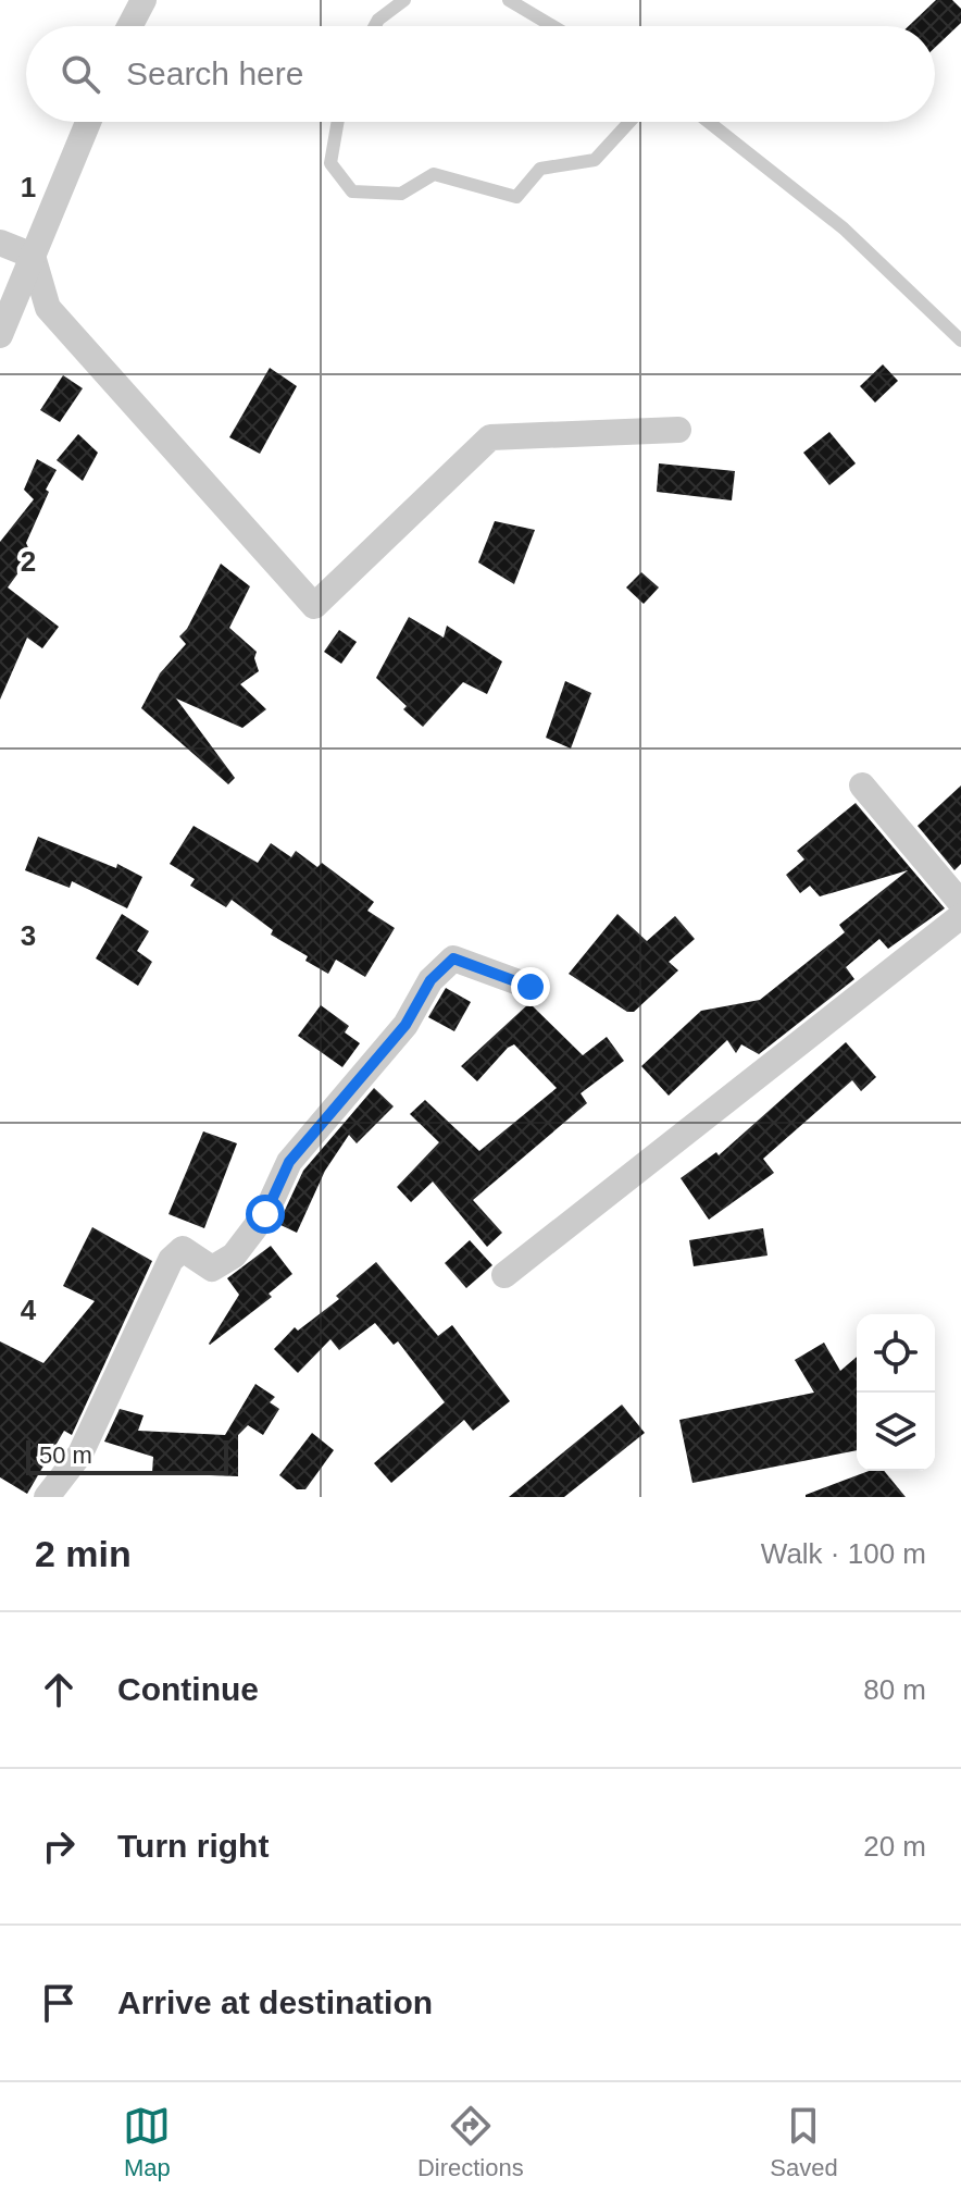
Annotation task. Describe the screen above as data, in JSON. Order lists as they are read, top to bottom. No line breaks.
{"scale_bar":"50 m","page":{"search":"Search here","scale":"50 m","heading":["2 min","Walk · 100 m"],"list":[["Continue","80 m"],["Turn right","20 m"],"Arrive at destination"],"nav":["Map","Directions","Saved"]},"grid":{"rows":["1","2","3","4"]}}
